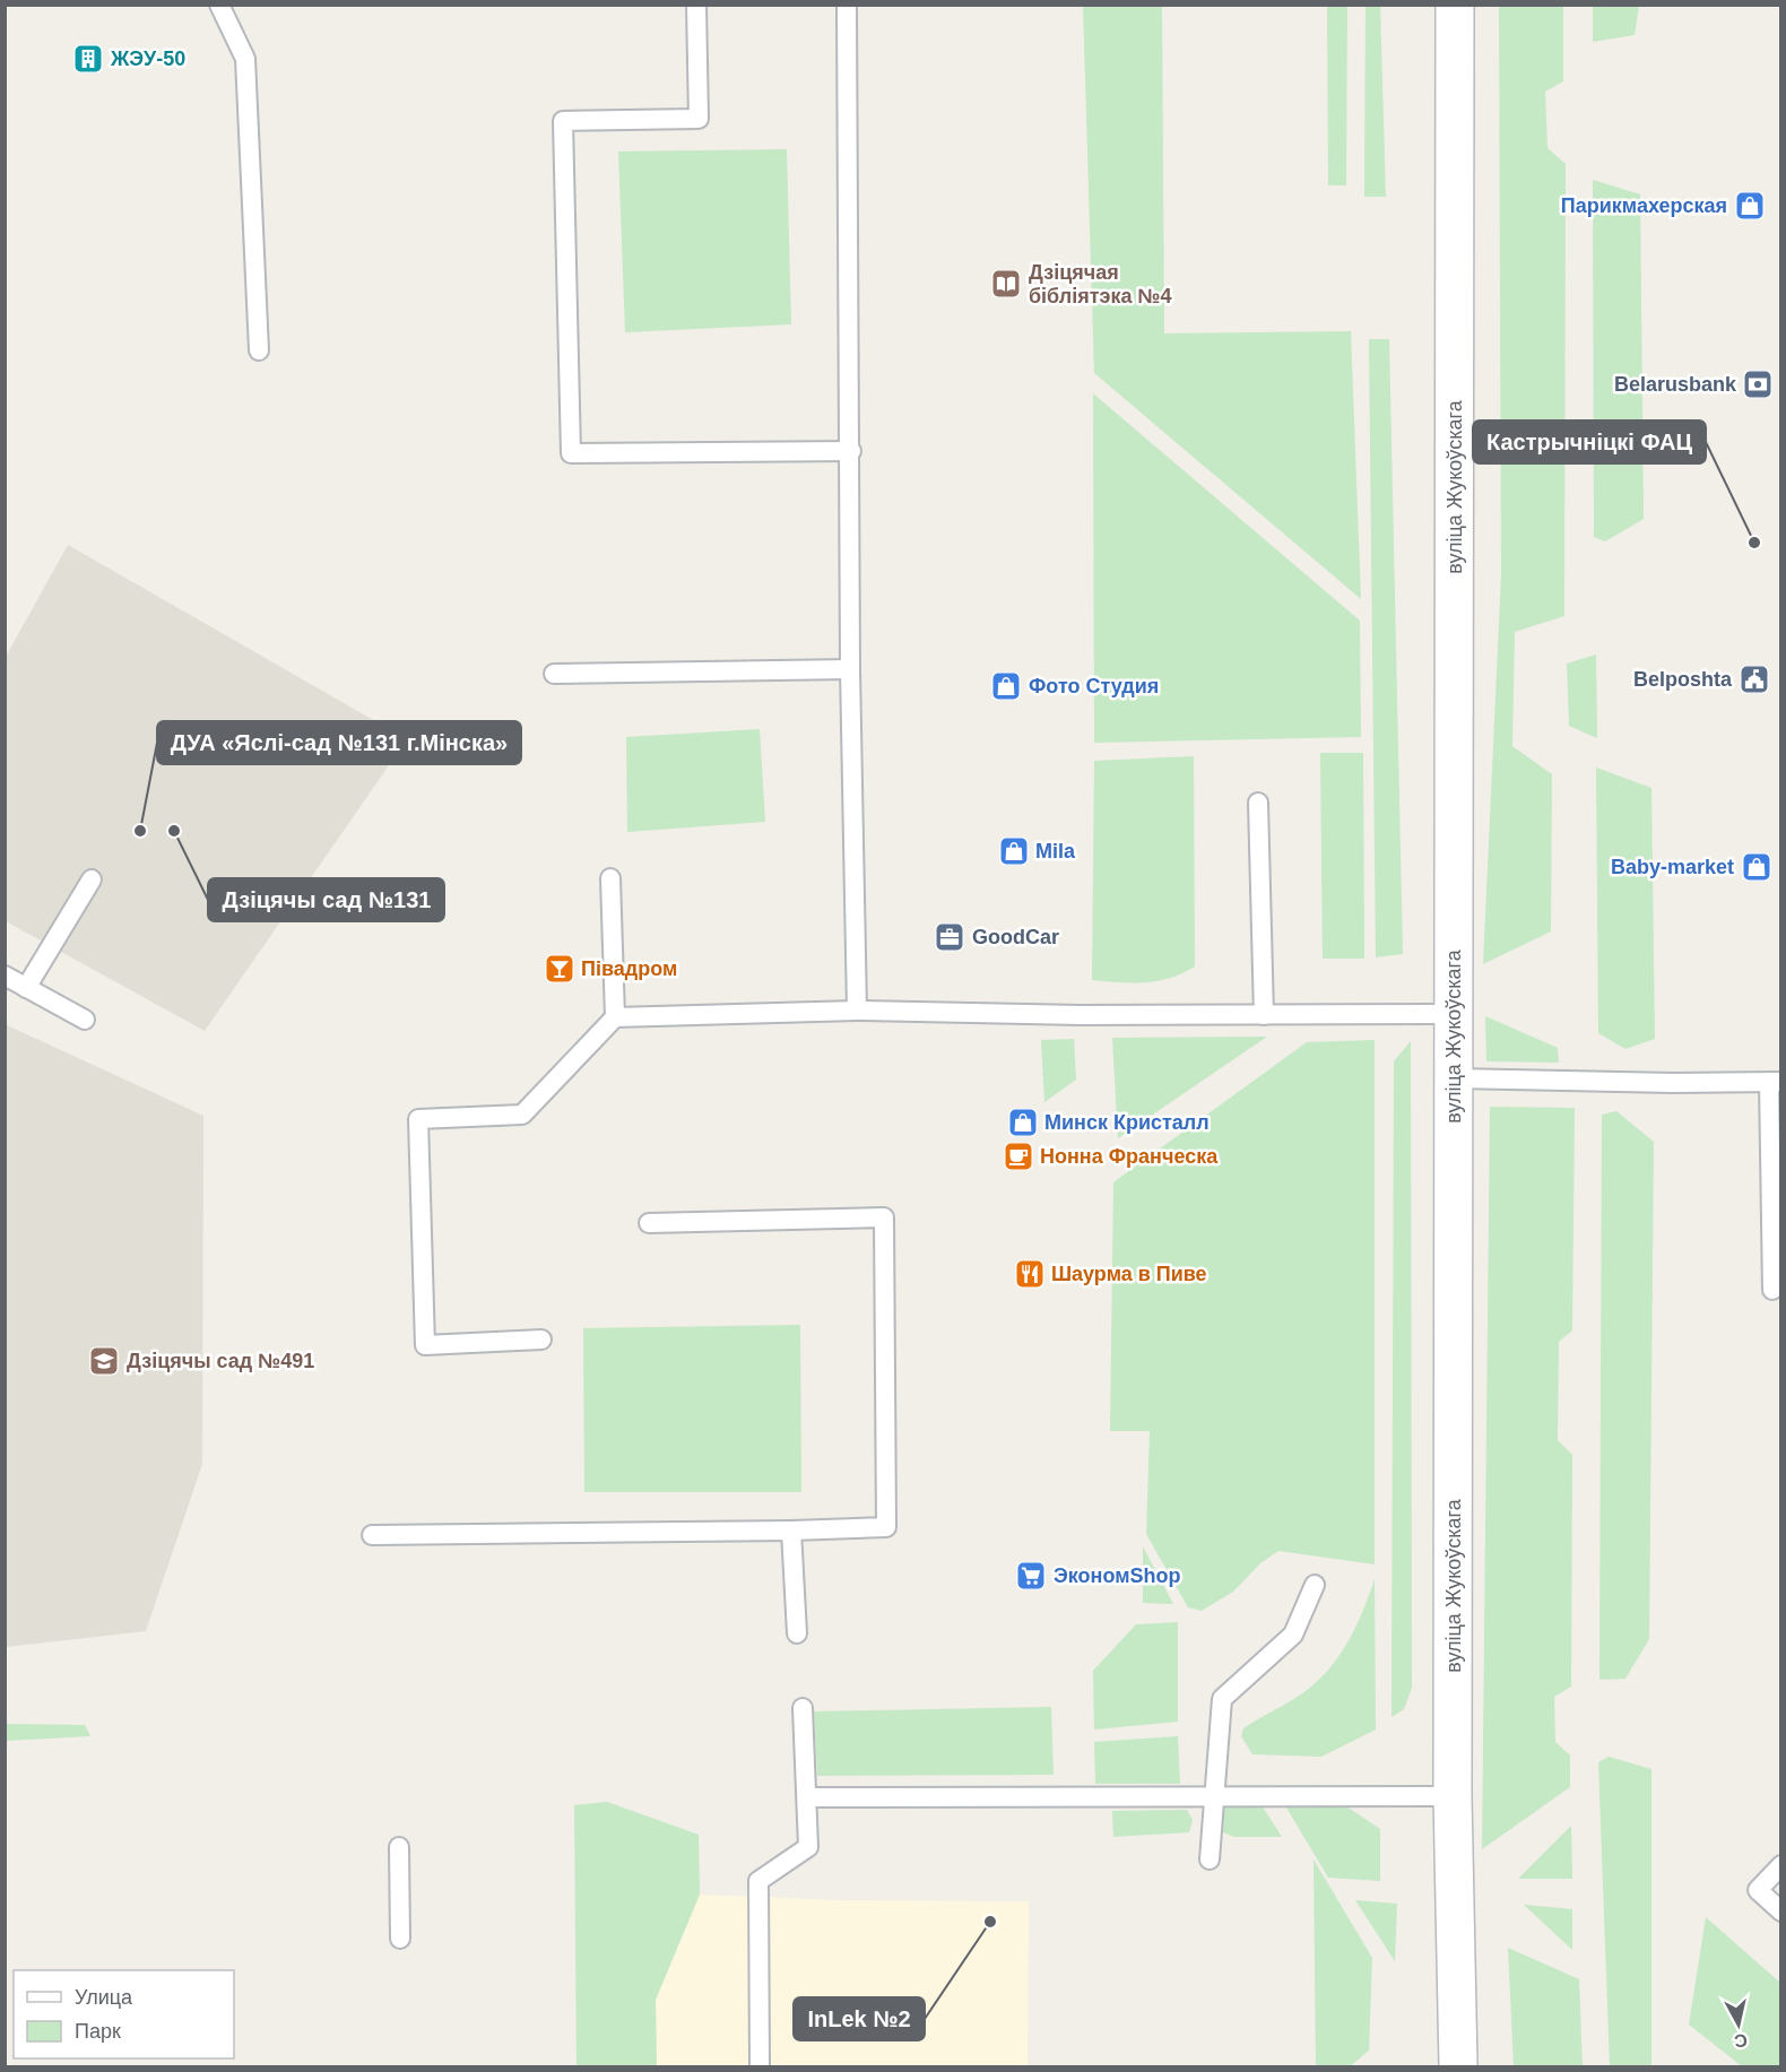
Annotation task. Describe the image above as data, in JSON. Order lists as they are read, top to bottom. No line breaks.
{"streets":{"main road":["вуліца Жукоўскага"]},"places":{"building":["ЖЭУ-50"],"shop":["Парикмахерская","Фото Студия","Mila","Baby-market","Минск Кристалл"],"library":["Дзіцячая бібліятэка №4"],"bank":["Belarusbank"],"other":["Кастрычніцкі ФАЦ","ДУА «Яслі-сад №131 г.Мінска»","Дзіцячы сад №131","InLek №2"],"public building":["Belposhta"],"office":["GoodCar"],"bar":["Пiвадром"],"cafe":["Нонна Франческа"],"restaurant":["Шаурма в Пиве"],"school or university":["Дзіцячы сад №491"],"supermarket":["ЭкономShop"]},"legend":["Улица","Парк"],"north":"bottom"}
